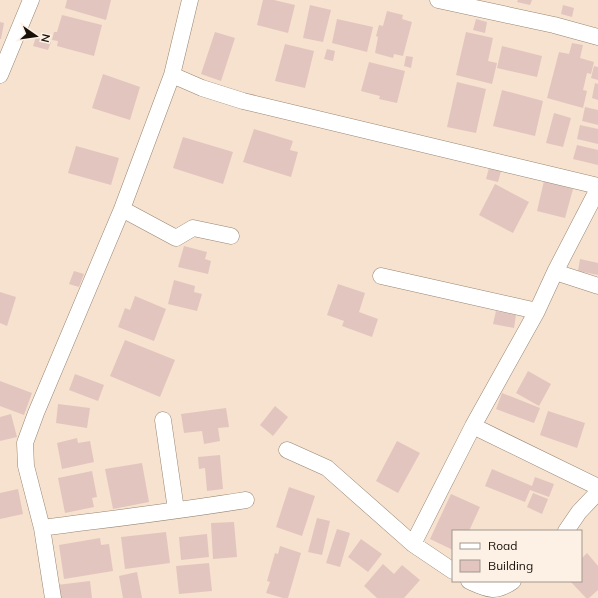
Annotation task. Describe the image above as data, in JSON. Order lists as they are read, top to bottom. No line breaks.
{"legend":["Road","Building"],"north":"right"}
